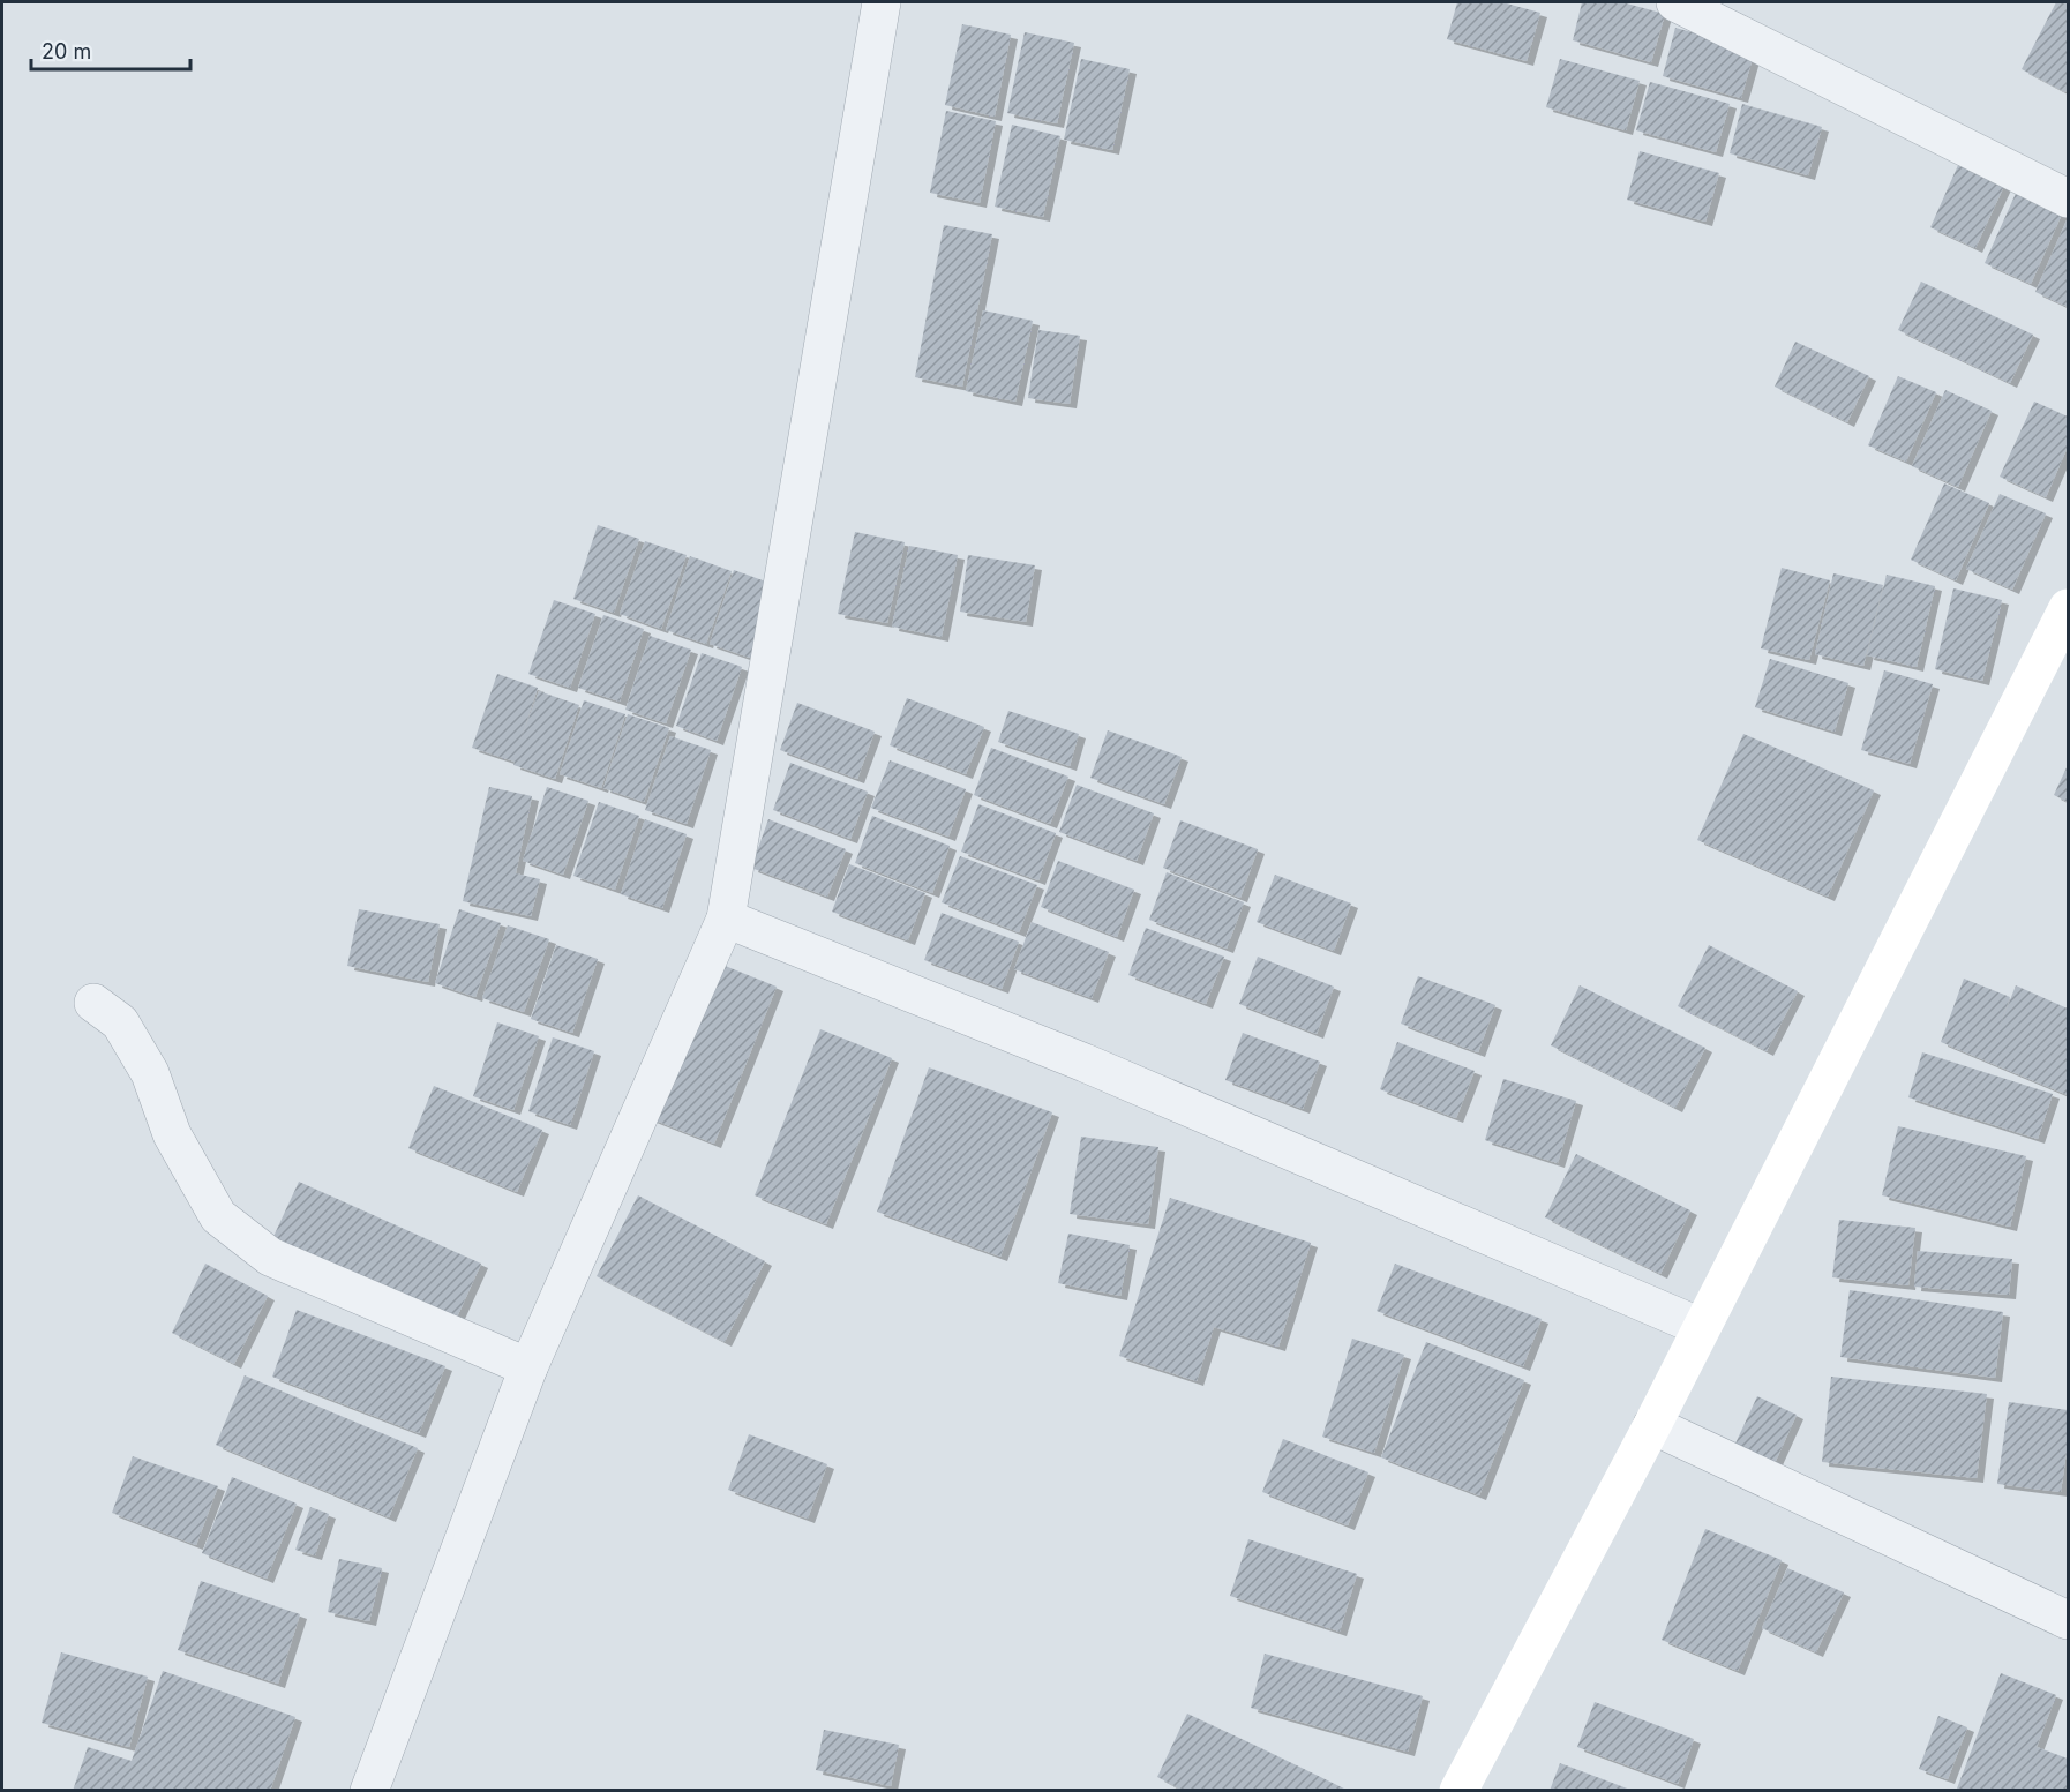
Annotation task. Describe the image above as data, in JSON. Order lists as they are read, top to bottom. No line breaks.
{"scale_bar":"20 m"}
